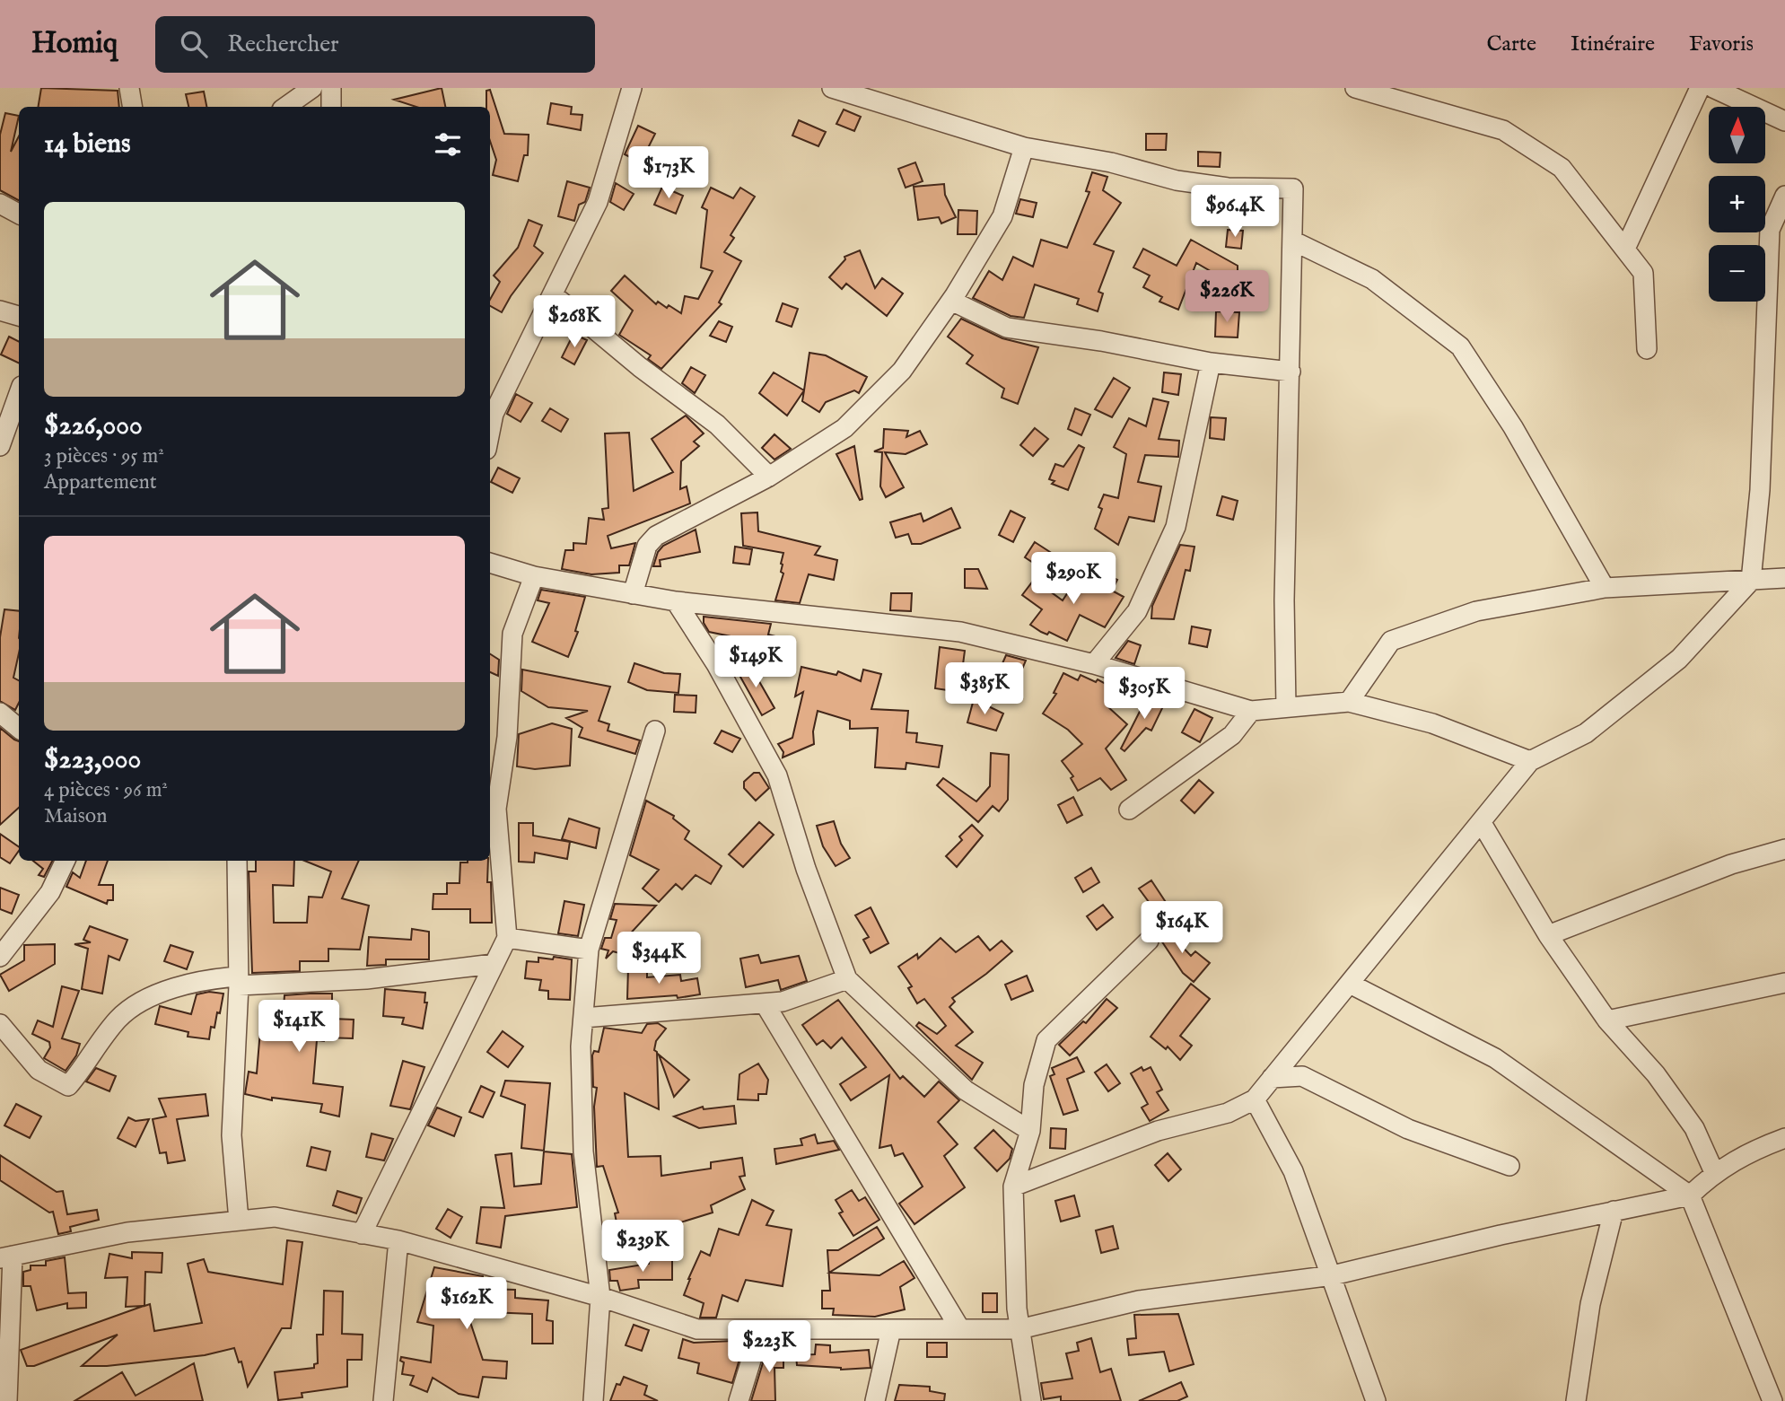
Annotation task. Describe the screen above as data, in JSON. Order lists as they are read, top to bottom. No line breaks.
{"north":"top","page":{"header":"Homiq","search":"Rechercher","nav":["Carte","Itinéraire","Favoris"],"map_buttons":["+","−"],"heading":"14 biens","price":["$173K","$96.4K","$226K","$268K","$290K","$149K","$385K","$305K","$164K","$344K","$141K","$239K","$162K","$223K"],"list":[{"name":"$226,000","note":"3 pièces · 95 m² · Appartement"},{"name":"$223,000","note":"4 pièces · 96 m² · Maison"}]}}
